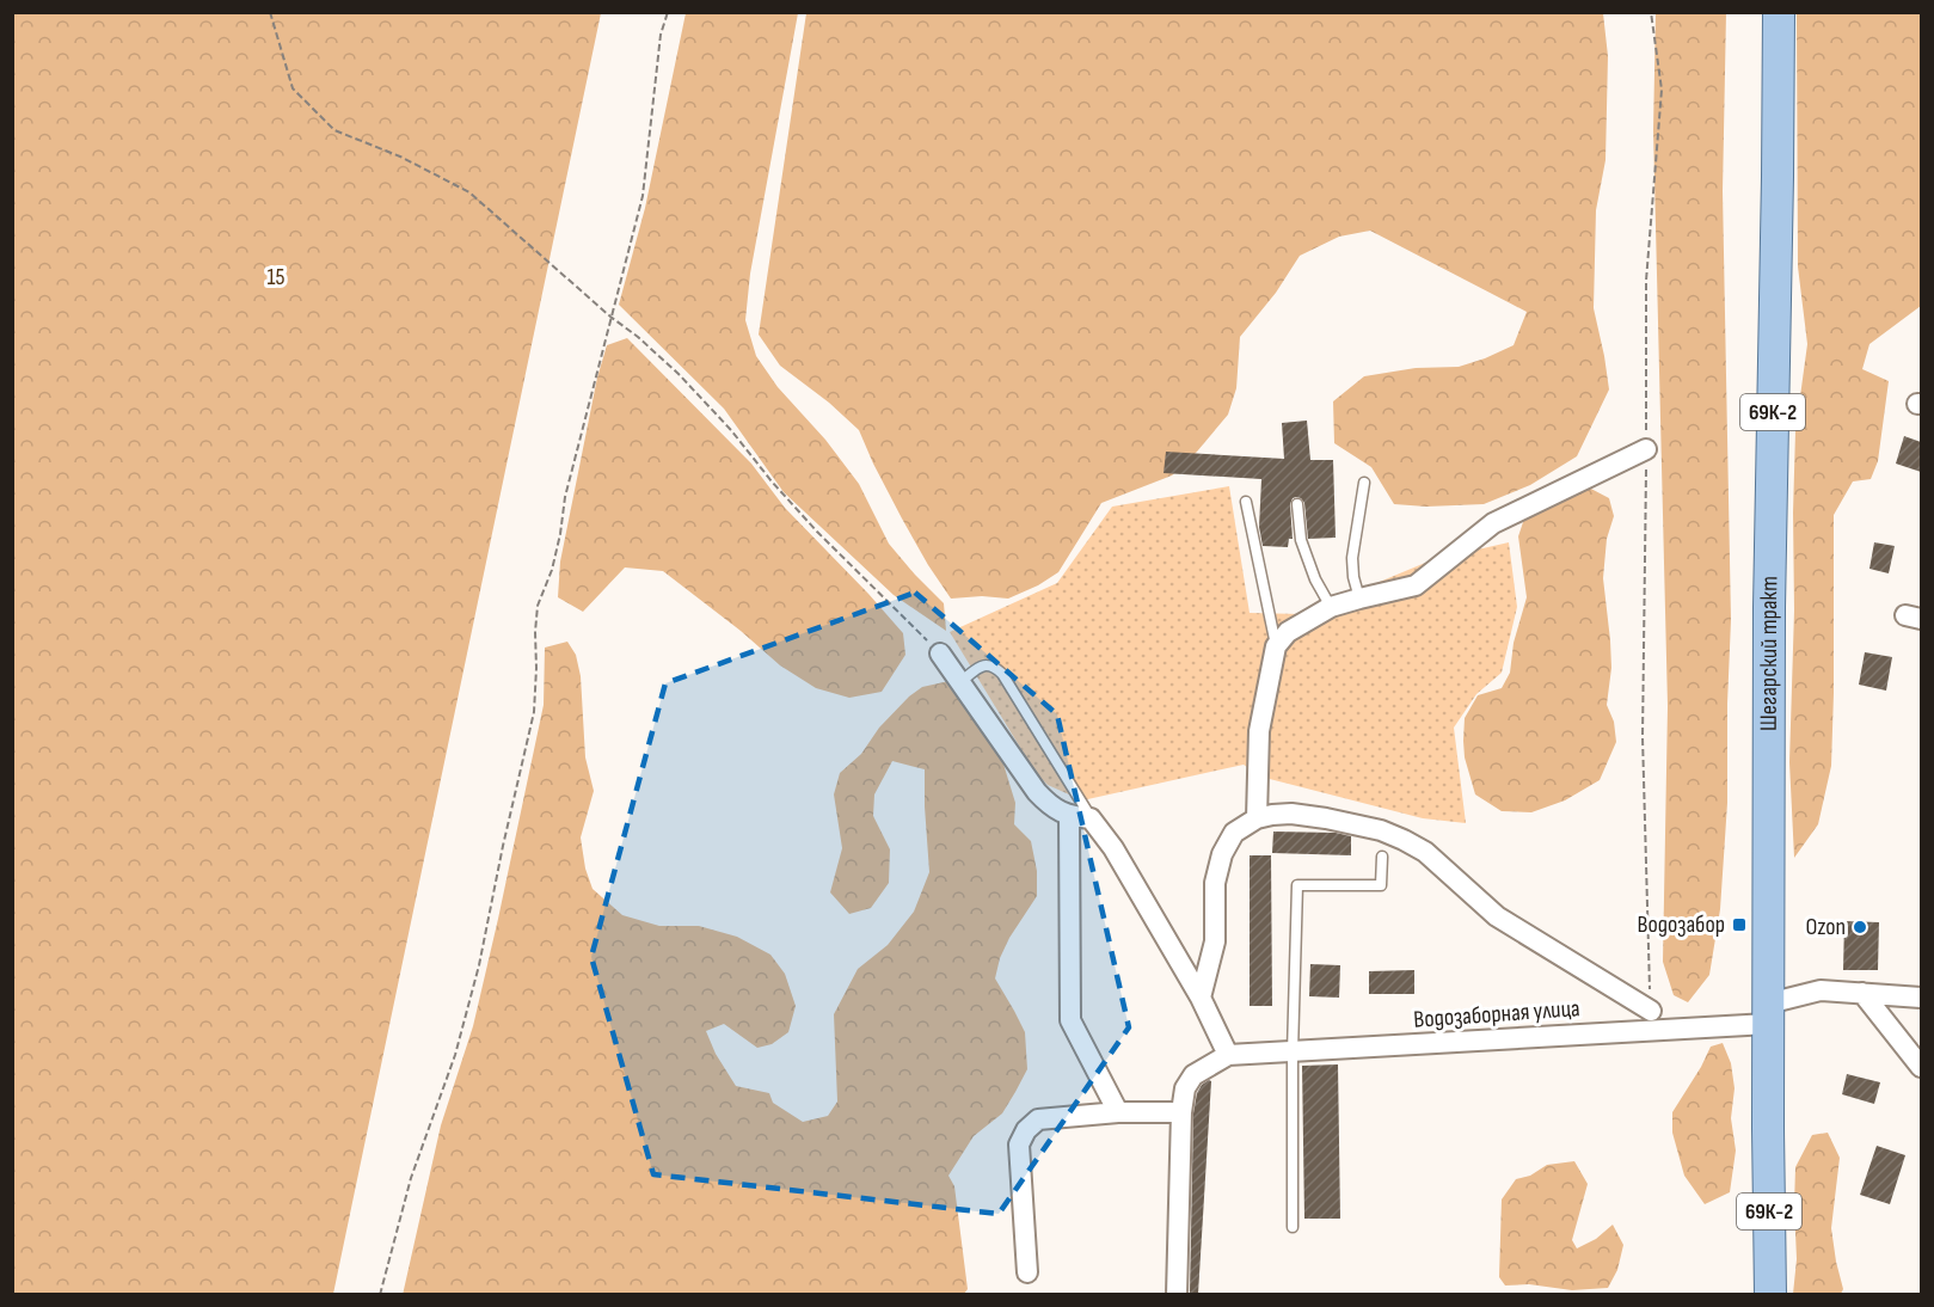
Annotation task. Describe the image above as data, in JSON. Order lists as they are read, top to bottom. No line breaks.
{"streets":{"main road":["69К-2","Шегарский тракт"],"street":["Водозаборная улица"]},"crossings":[["Шегарский тракт","Водозаборная улица"]],"parks":["15"],"places":{"transit":["Водозабор"],"other":["Ozon"]}}
